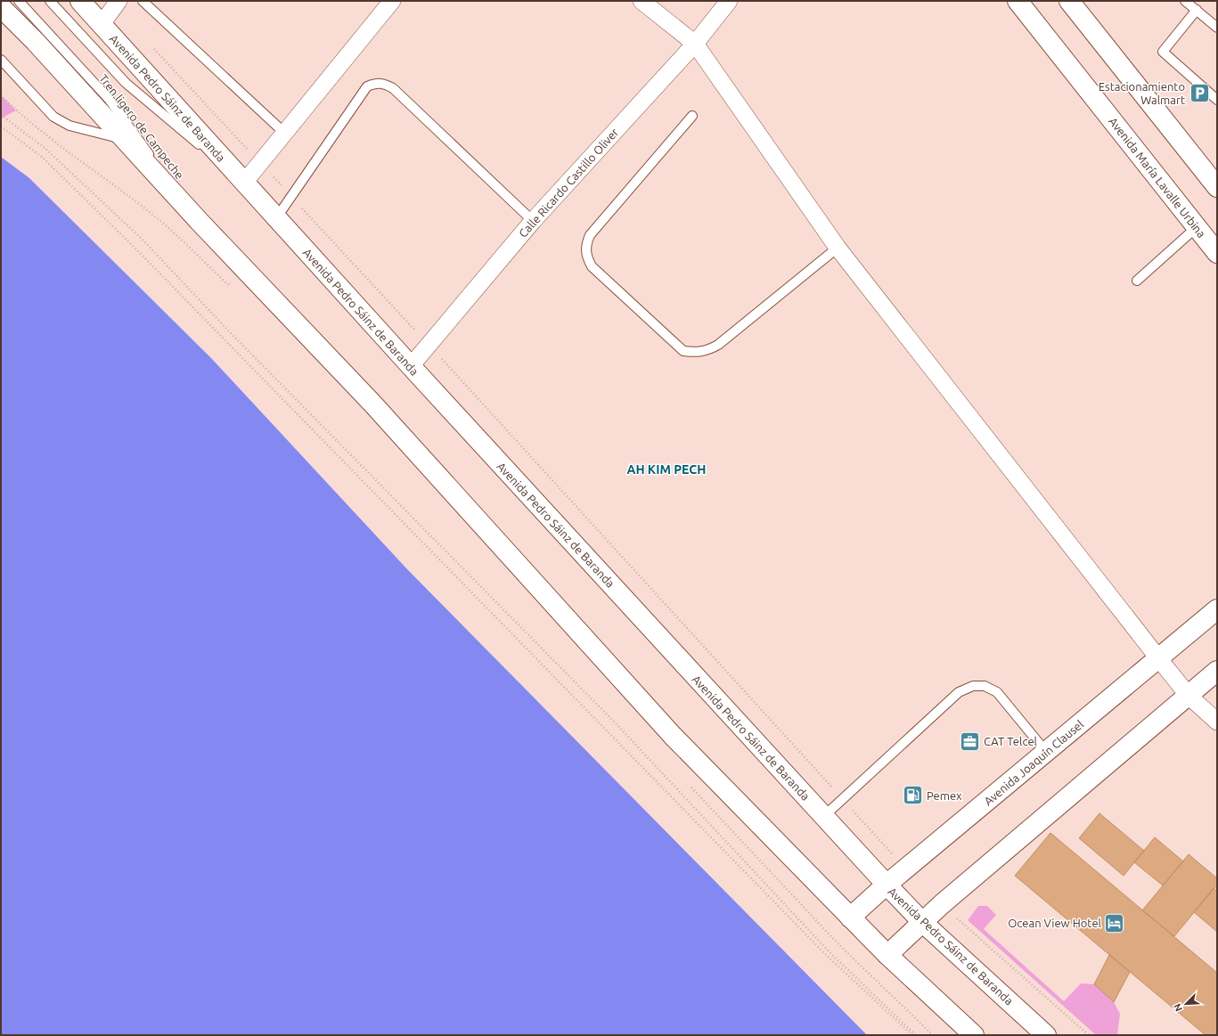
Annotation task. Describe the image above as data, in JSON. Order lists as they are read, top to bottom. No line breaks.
{"streets":{"main road":["Avenida Pedro Sáinz de Baranda","Avenida María Lavalle Urbina","Avenida Joaquín Clausel"],"street":["Calle Ricardo Castillo Oliver"],"lane":["Tren ligero de Campeche"]},"crossings":[["Avenida Pedro Sáinz de Baranda","Tren ligero de Campeche"],["Avenida Pedro Sáinz de Baranda","Calle Ricardo Castillo Oliver"],["Avenida Pedro Sáinz de Baranda","Avenida Joaquín Clausel"]],"districts":["AH KIM PECH"],"places":{"parking":["Estacionamiento Walmart"],"office":["CAT Telcel"],"fuel station":["Pemex"],"hotel":["Ocean View Hotel"]},"north":"bottom left"}
